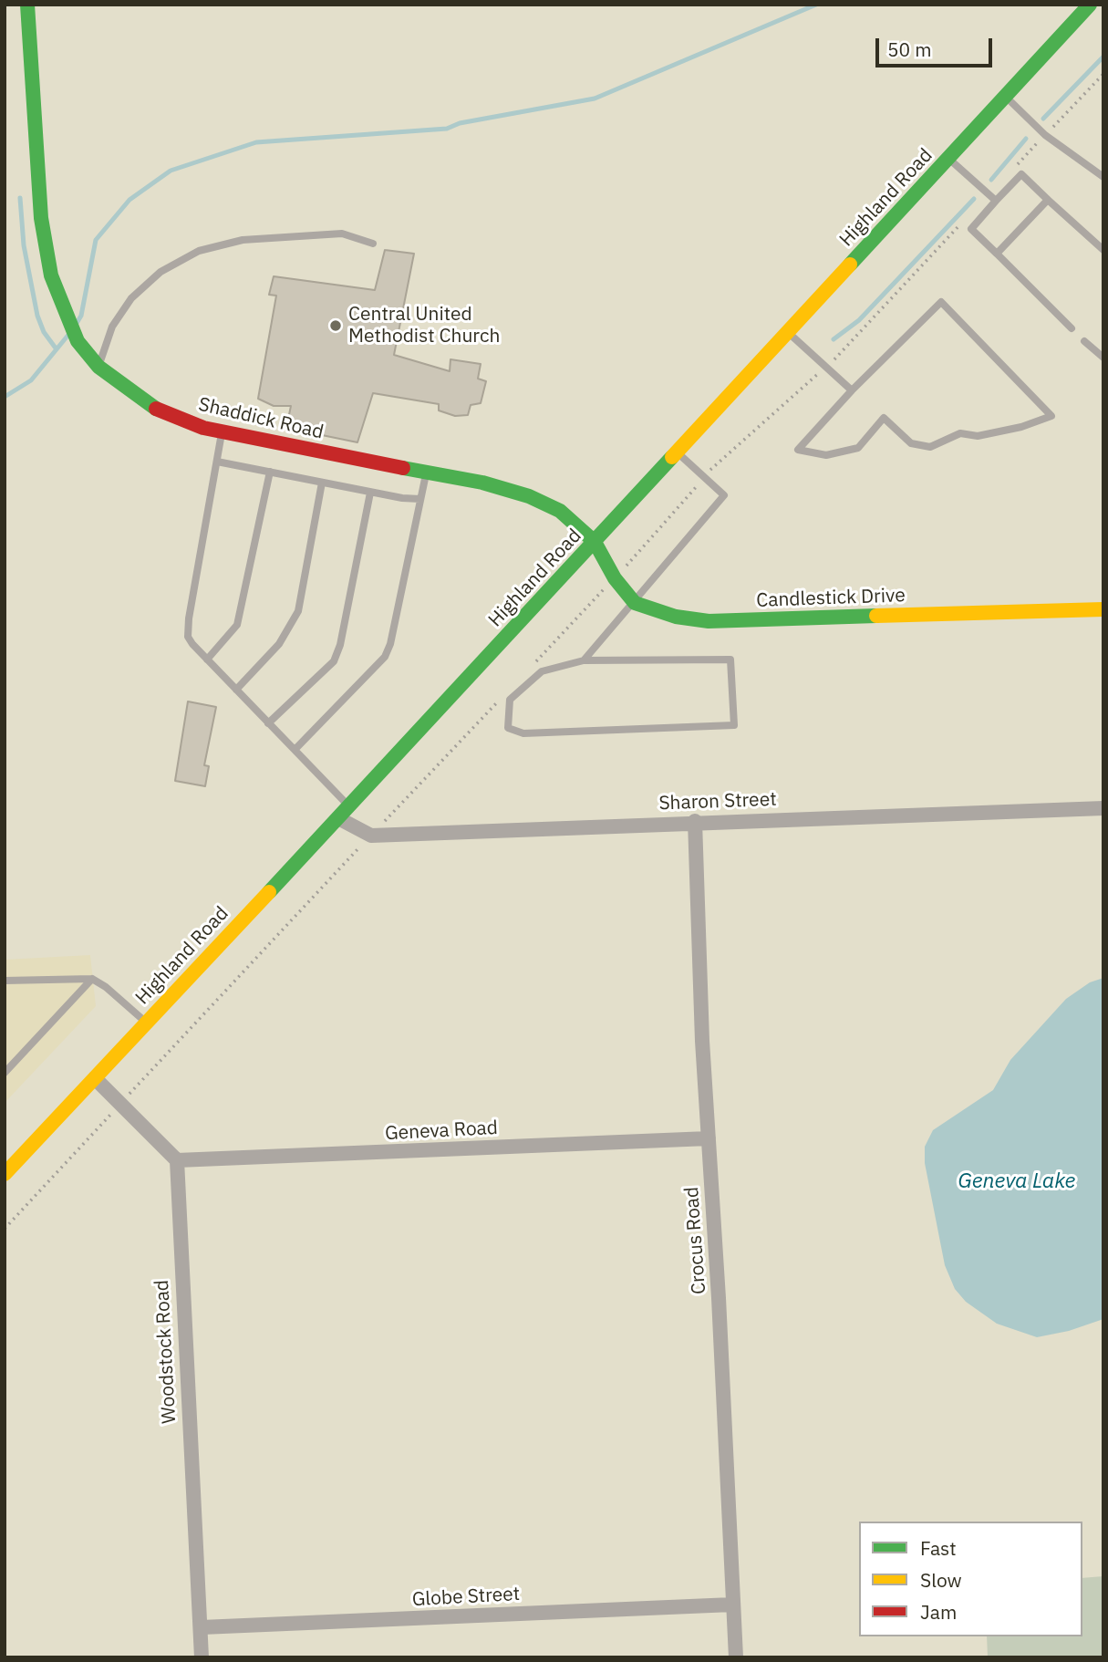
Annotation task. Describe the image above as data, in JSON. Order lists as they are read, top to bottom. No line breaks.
{"streets":{"main road":["Highland Road","Shaddick Road","Candlestick Drive"],"street":["Sharon Street","Geneva Road","Crocus Road","Woodstock Road","Globe Street"]},"crossings":[["Highland Road","Shaddick Road"],["Sharon Street","Crocus Road"],["Geneva Road","Crocus Road"],["Geneva Road","Woodstock Road"],["Crocus Road","Globe Street"],["Woodstock Road","Globe Street"]],"water":["Geneva Lake"],"places":["Central United Methodist Church"],"legend":["Fast","Slow","Jam"],"scale_bar":"50 m"}
